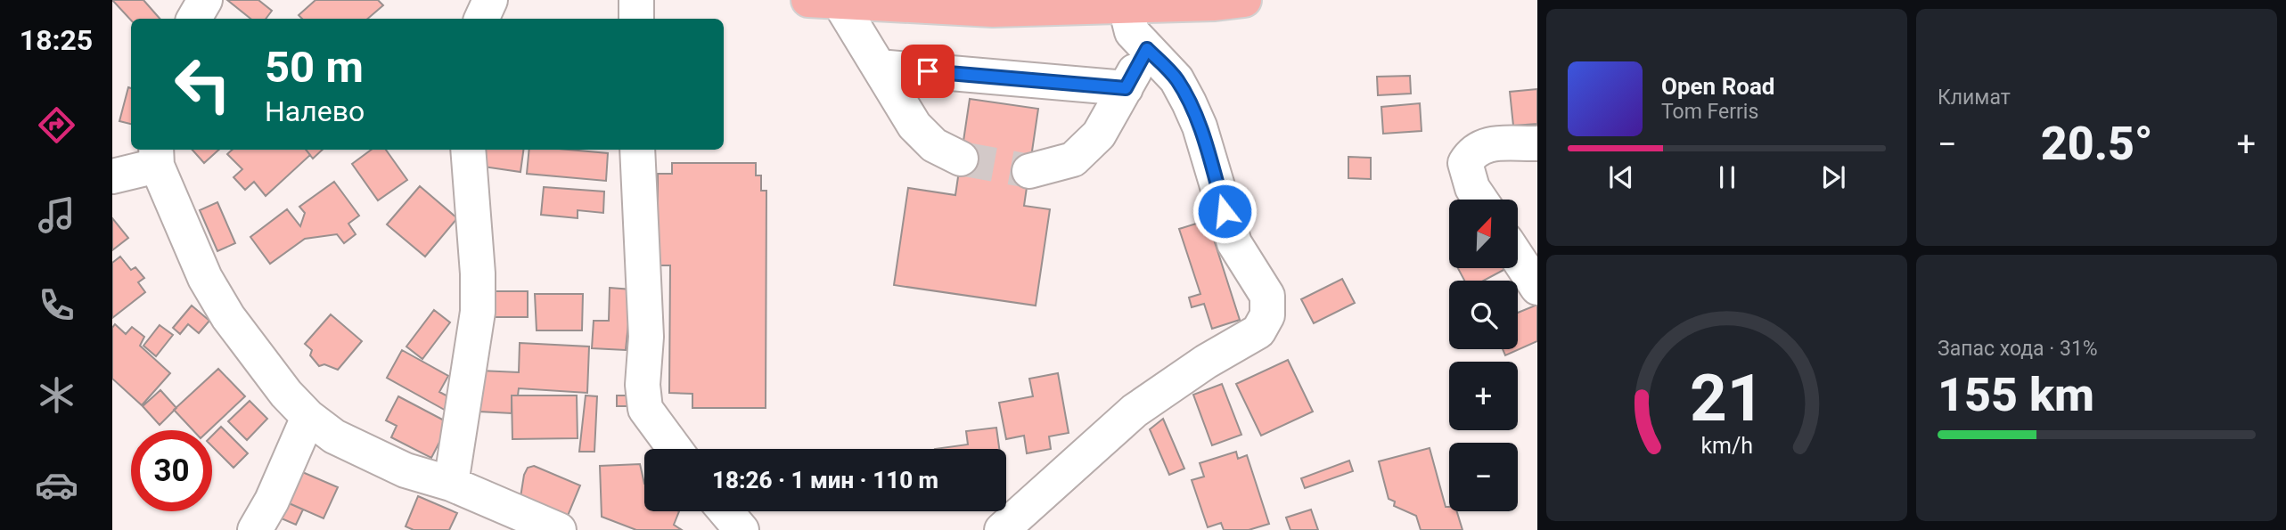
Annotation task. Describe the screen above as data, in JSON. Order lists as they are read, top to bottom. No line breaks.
{"north":"top right","page":{"tabs":"18:25","tile":["Климат",["Запас хода · 31%","155 km"]],"turn":["50 m","Налево"],"song":["Open Road","Tom Ferris"],"heat":["−","20.5°","+"],"map_buttons":["+","−"],"limit":"30","trip":"18:26 · 1 мин · 110 m","gauge":["21","km/h"]}}
